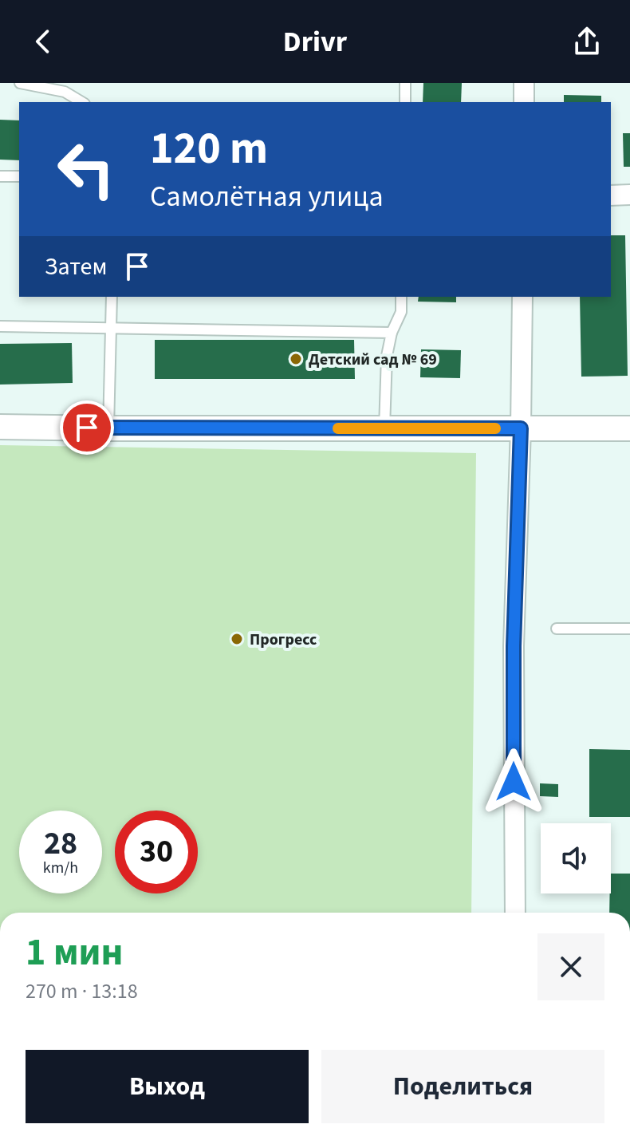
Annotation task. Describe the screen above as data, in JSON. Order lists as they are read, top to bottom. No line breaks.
{"places":["Детский сад № 69","Прогресс"],"page":{"header":"Drivr","turn":["120 m","Самолётная улица"],"then":"Затем","speed":"28 km/h","limit":"30","heading":["1 мин","270 m · 13:18"],"buttons":["Выход","Поделиться"]}}
